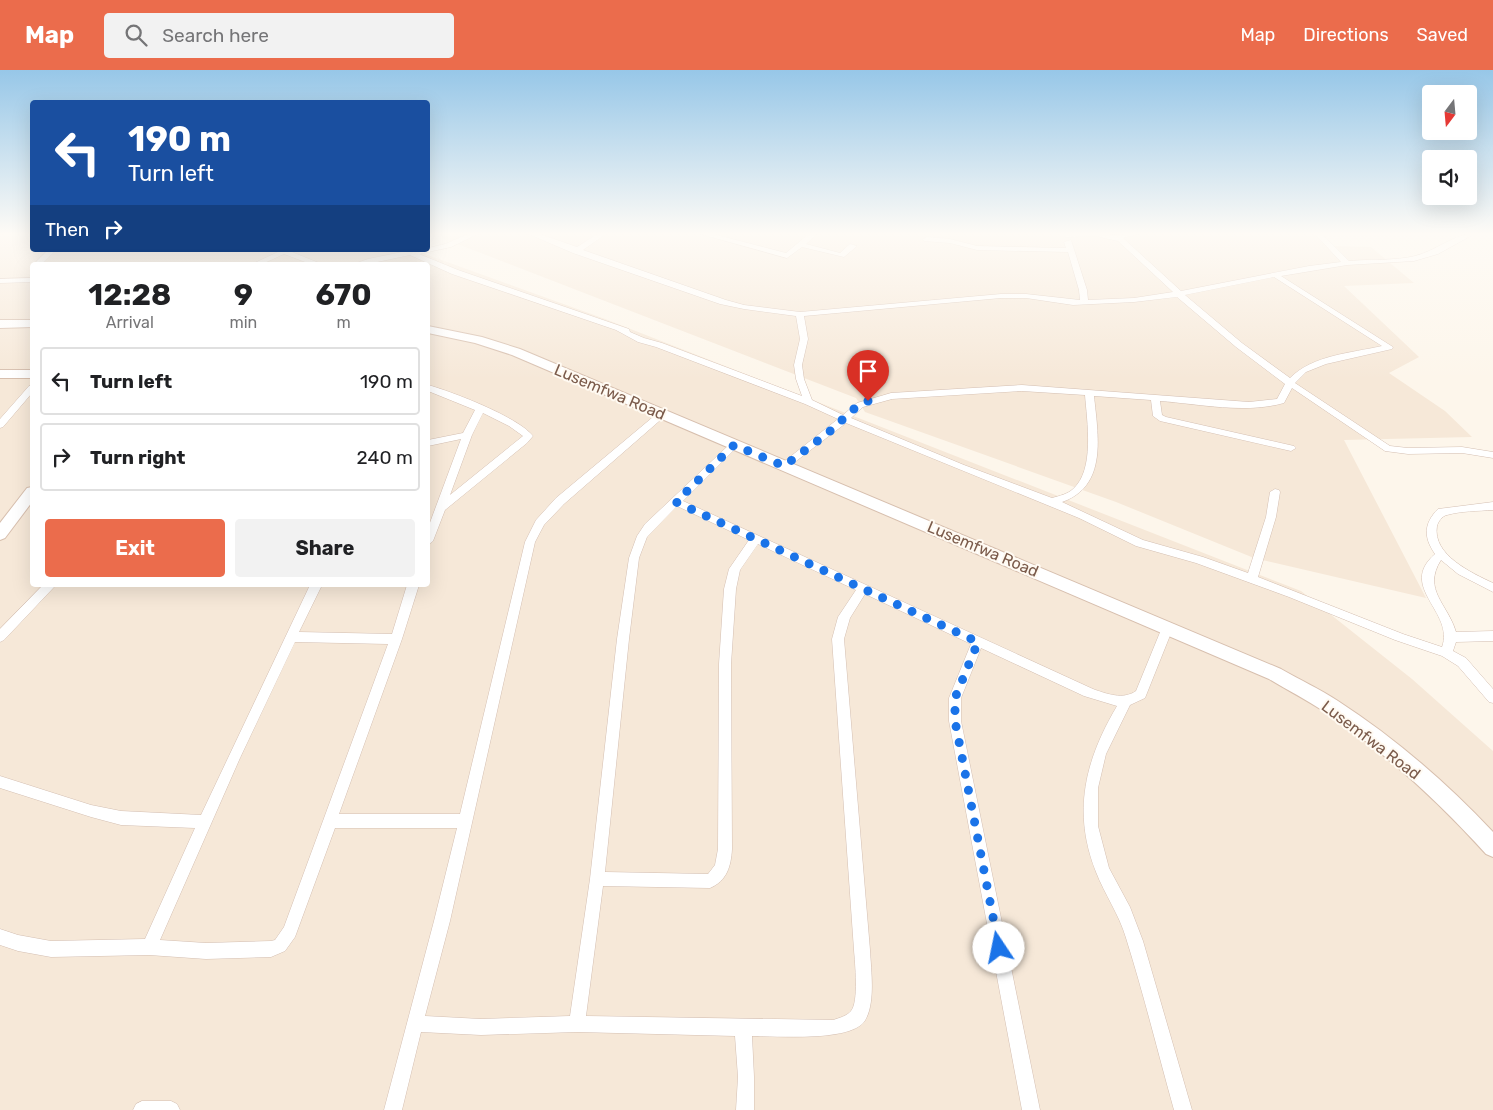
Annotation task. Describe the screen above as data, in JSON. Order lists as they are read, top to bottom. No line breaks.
{"streets":{"street":["Lusemfwa Road"]},"north":"bottom","page":{"header":"Map","search":"Search here","nav":["Map","Directions","Saved"],"turn":["190 m","Turn left"],"then":"Then","eta":["12:28","Arrival","9","min","670","m"],"list":[{"name":"Turn left","value":"190 m"},{"name":"Turn right","value":"240 m"}],"buttons":["Exit","Share"]}}
